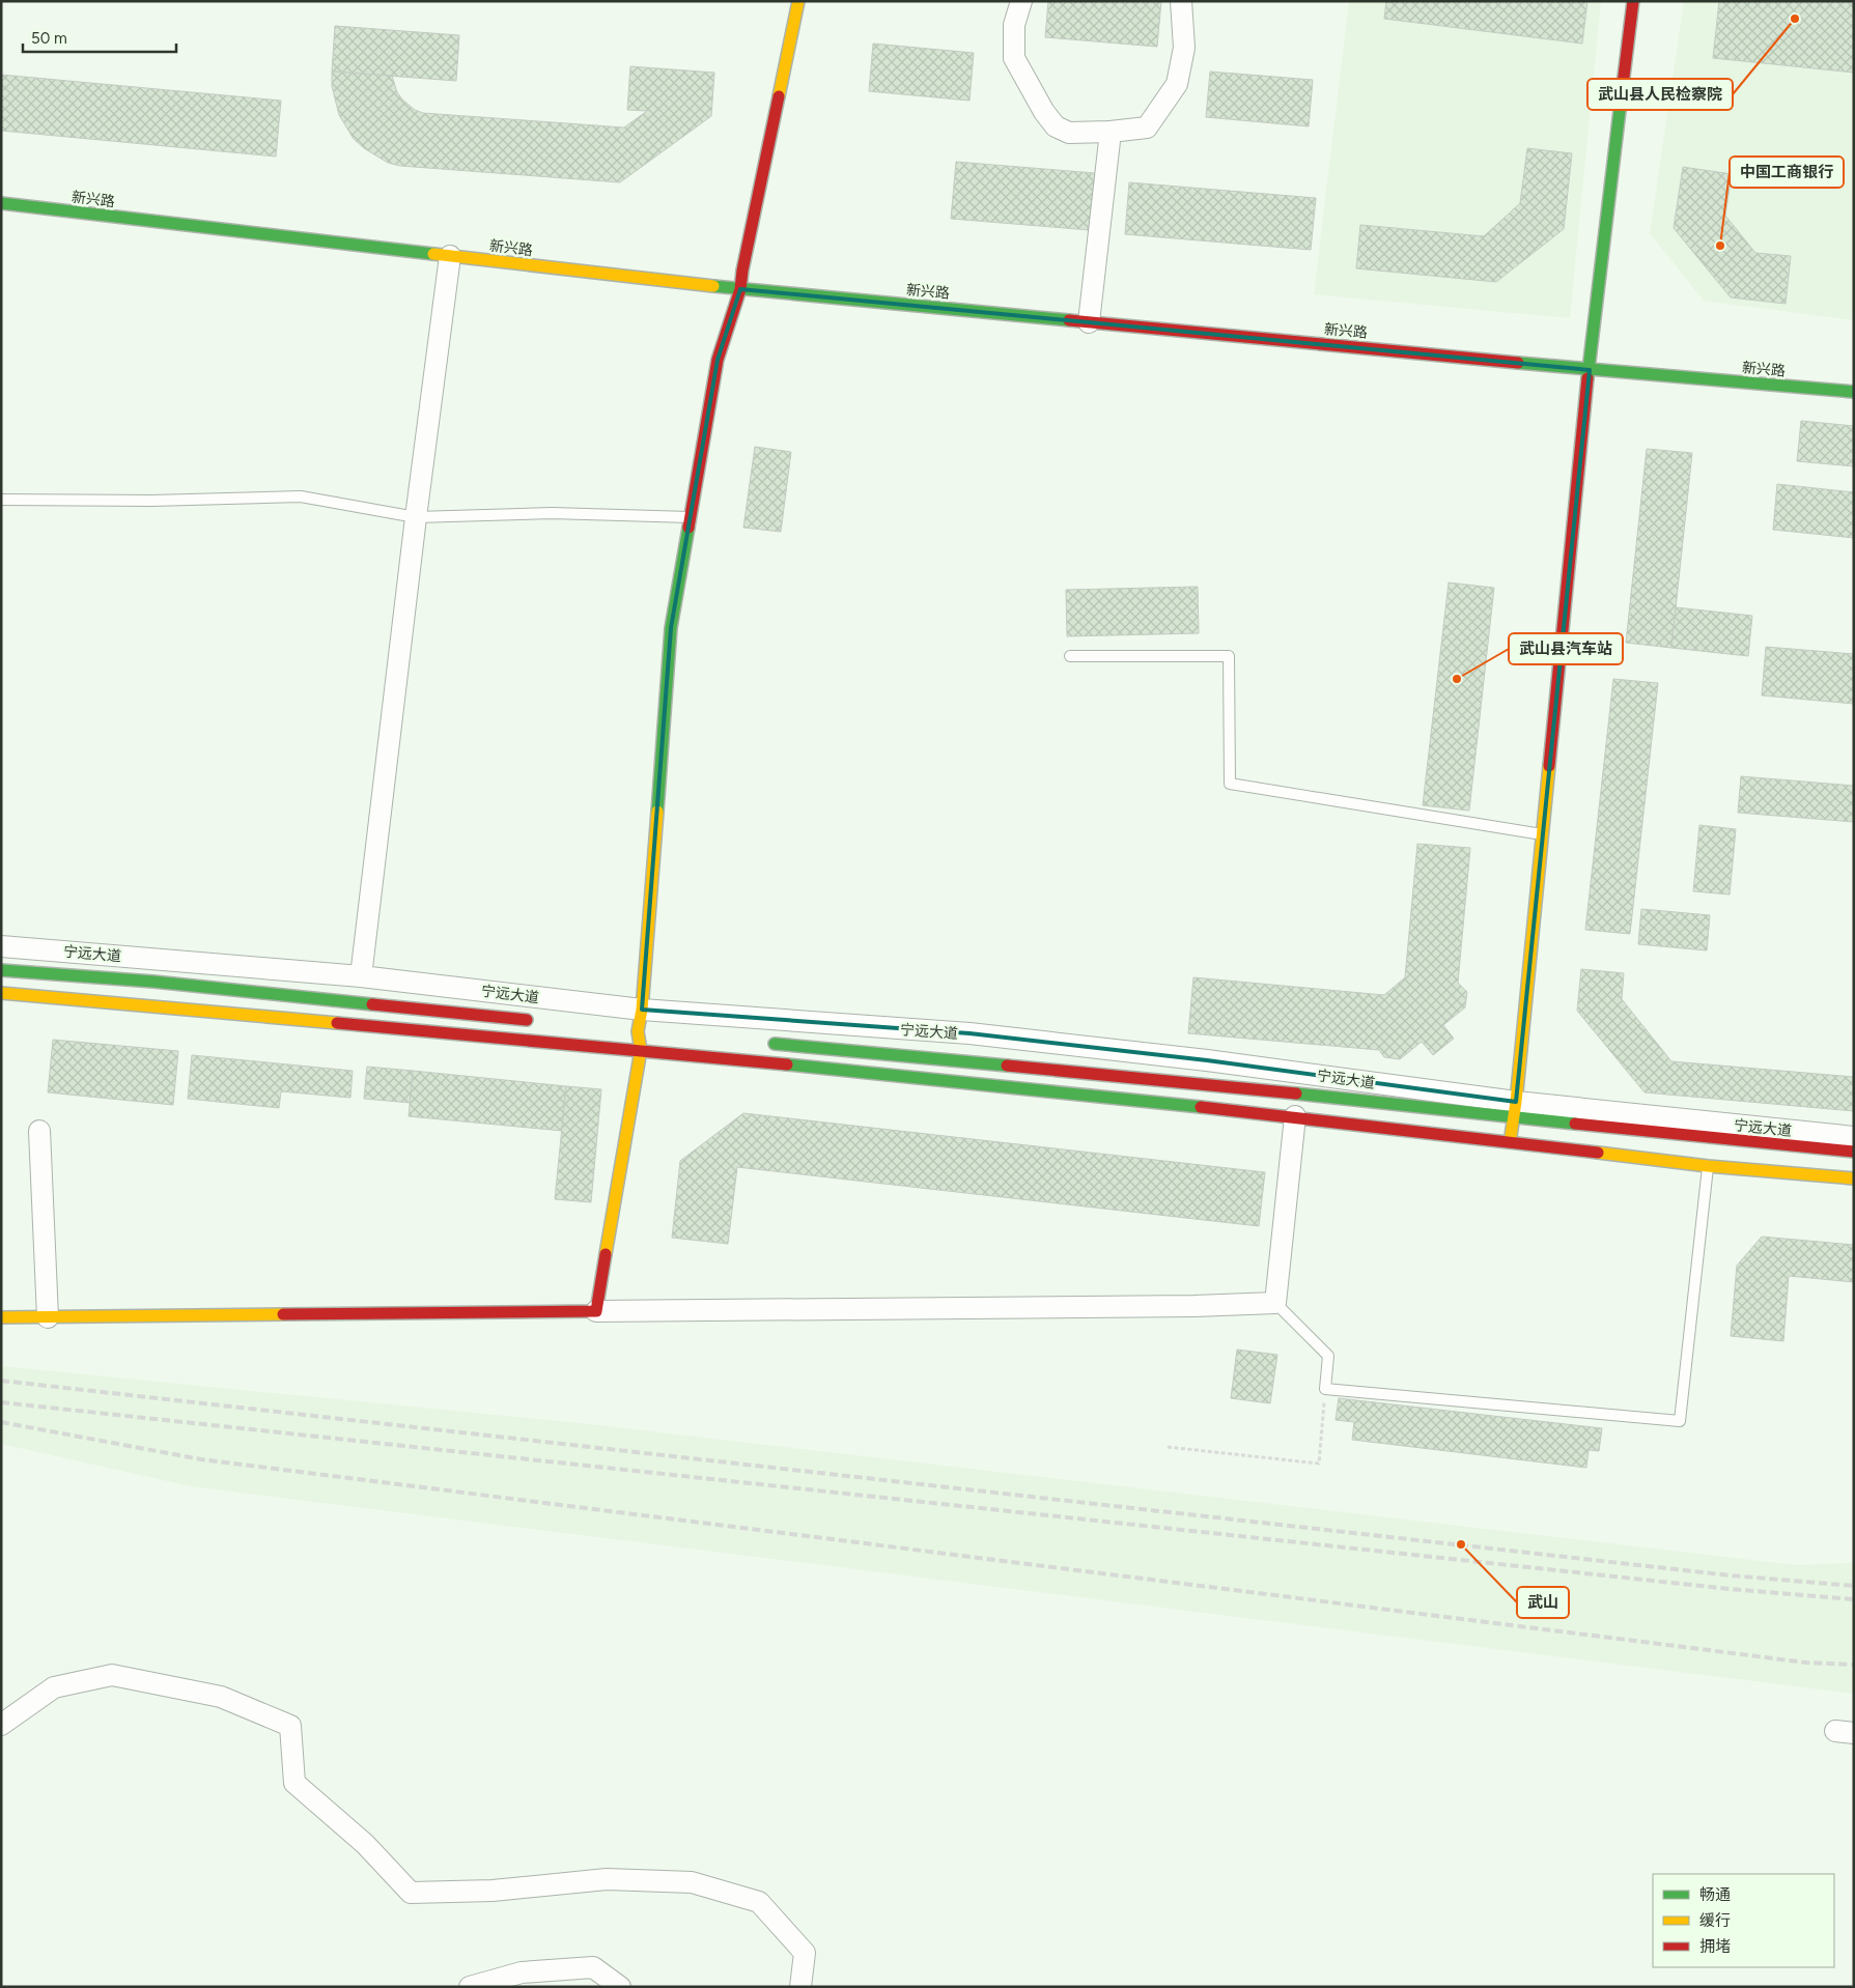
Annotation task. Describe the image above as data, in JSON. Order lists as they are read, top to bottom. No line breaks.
{"streets":{"main road":["新兴路","宁远大道"]},"places":["武山县人民检察院","中国工商银行","武山县汽车站","武山"],"legend":["畅通","缓行","拥堵"],"scale_bar":"50 m"}
